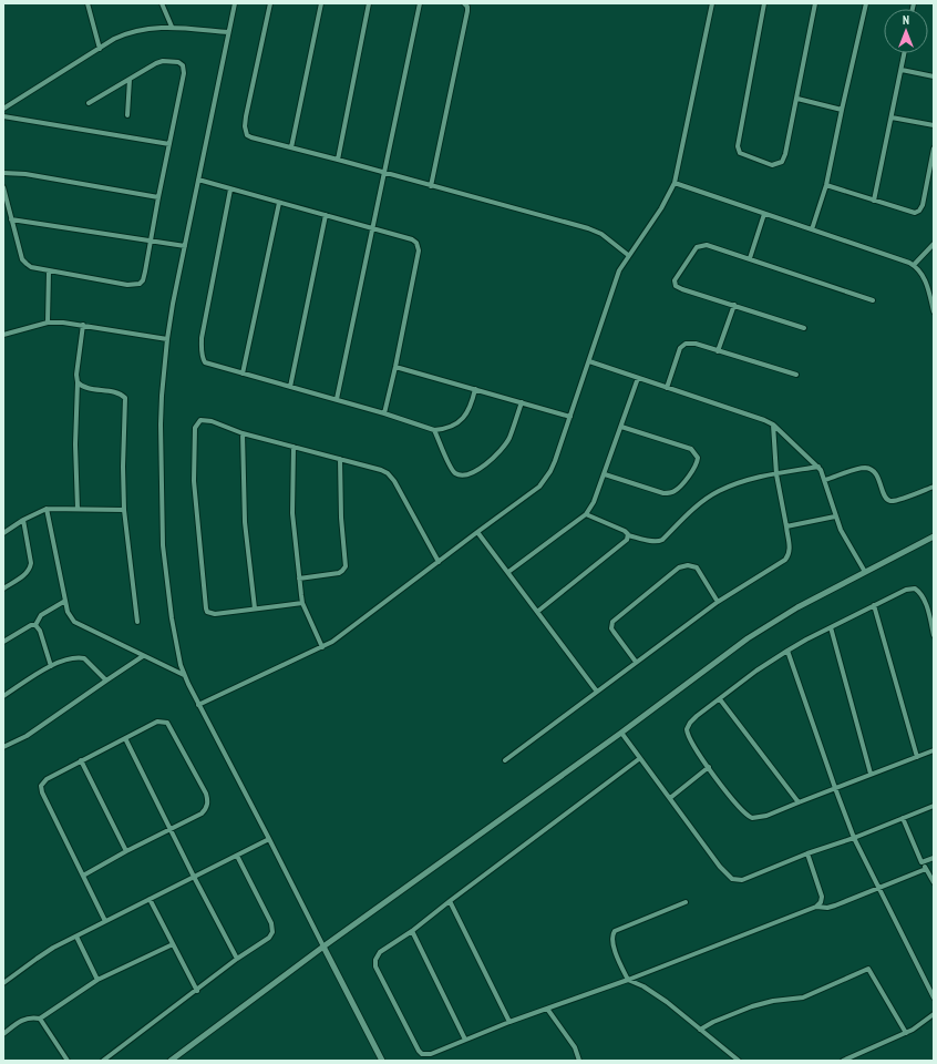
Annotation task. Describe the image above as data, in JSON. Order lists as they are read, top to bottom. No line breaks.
{"north":"top"}
